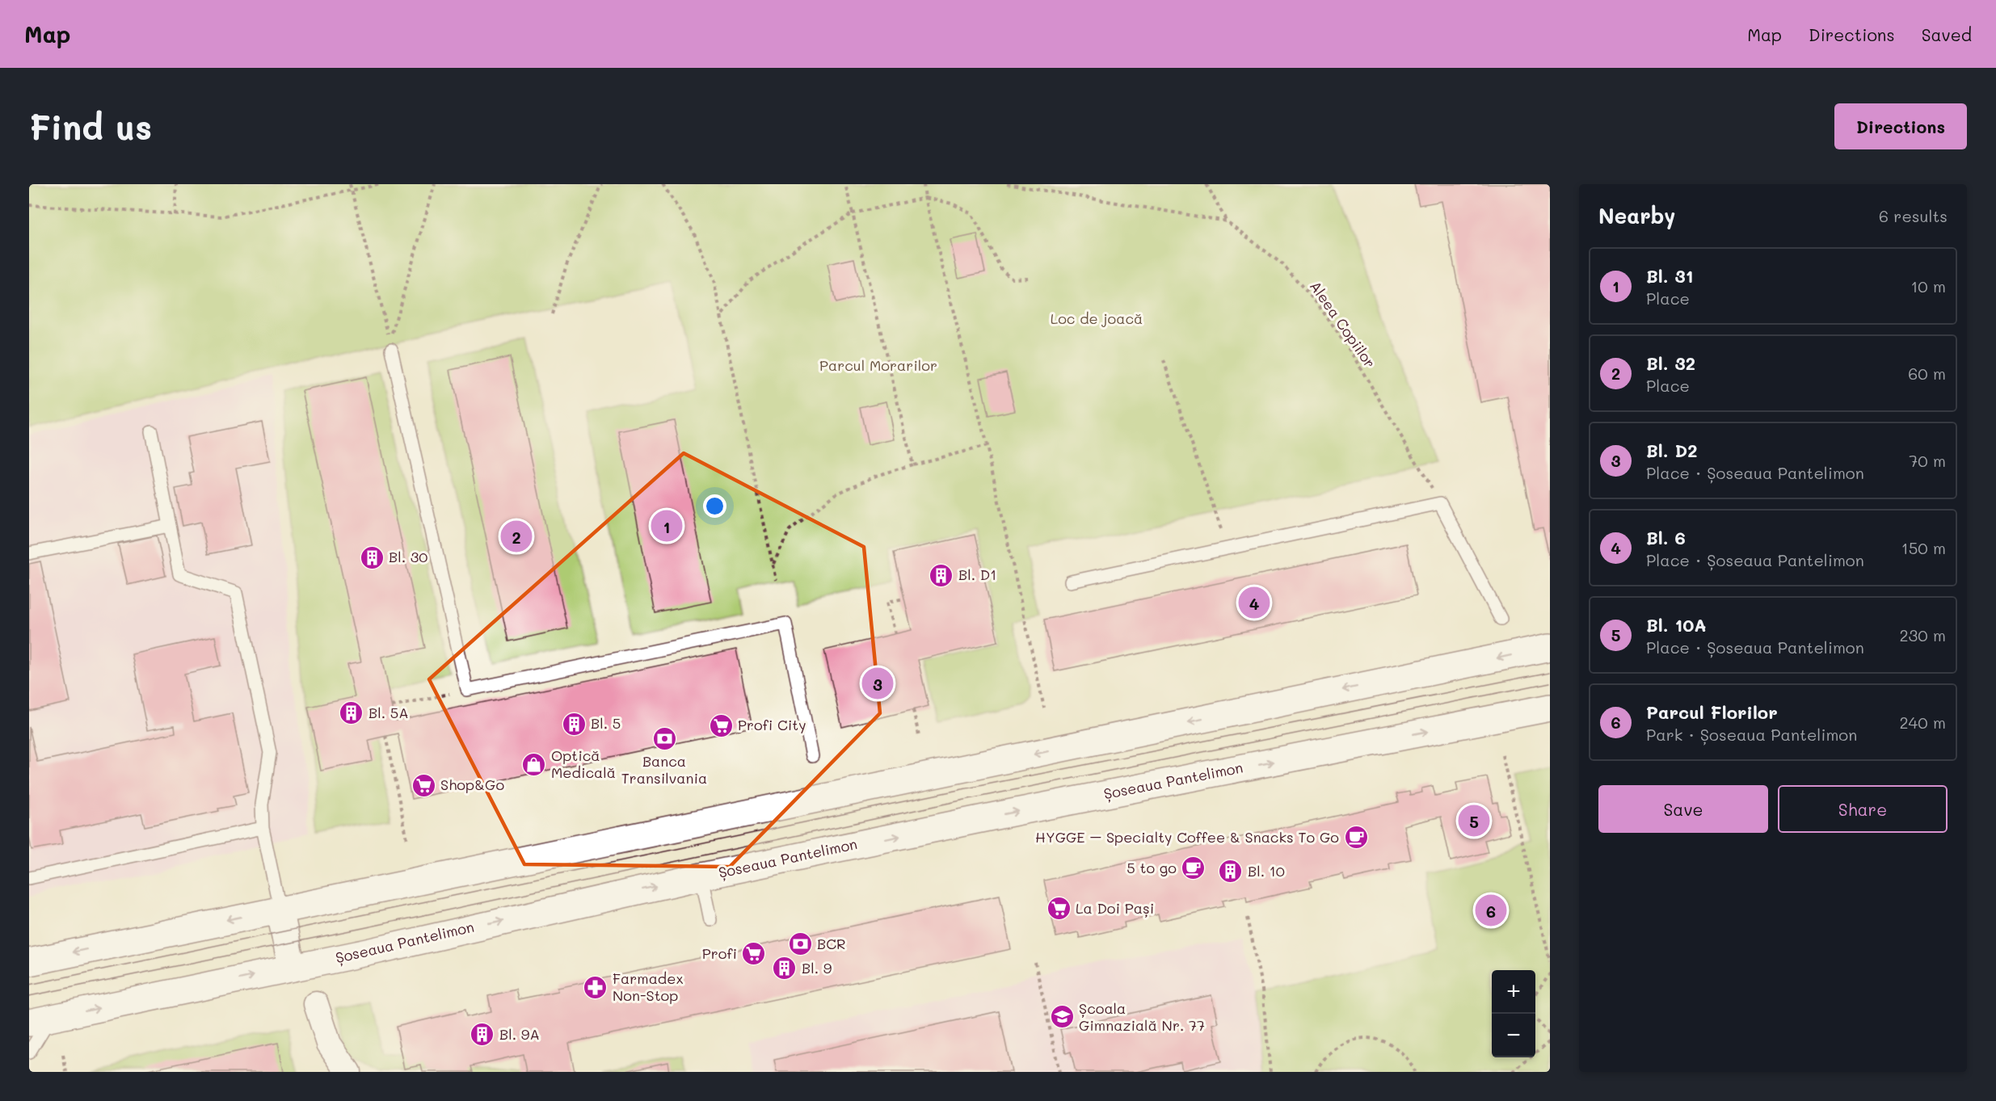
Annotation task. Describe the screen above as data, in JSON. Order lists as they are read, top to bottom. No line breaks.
{"streets":{"main road":["Șoseaua Pantelimon"],"path":["Aleea Copiilor"]},"parks":["Loc de joacă","Parcul Morarilor"],"places":{"building":["Bl. 30","Bl. D1","Bl. 5A","Bl. 5","Bl. 10","Bl. 9","Bl. 9A"],"supermarket":["Profi City","Shop&Go","La Doi Pași","Profi"],"bank":["Banca Transilvania","BCR"],"shop":["Optică Medicală"],"cafe":["HYGGE – Specialty Coffee & Snacks To Go","5 to go"],"pharmacy":["Farmadex Non-Stop"],"school or university":["Școala Gimnazială Nr. 77"]},"page":{"header":"Map","nav":["Map","Directions","Saved"],"buttons":["Directions",["Save","Share"]],"title":"Find us","heading":["Nearby","6 results"],"list":[{"mark":"1","name":"Bl. 31","note":"Place","value":"10 m"},{"mark":"2","name":"Bl. 32","note":"Place","value":"60 m"},{"mark":"3","name":"Bl. D2","note":"Place · Șoseaua Pantelimon","value":"70 m"},{"mark":"4","name":"Bl. 6","note":"Place · Șoseaua Pantelimon","value":"150 m"},{"mark":"5","name":"Bl. 10A","note":"Place · Șoseaua Pantelimon","value":"230 m"},{"mark":"6","name":"Parcul Florilor","note":"Park · Șoseaua Pantelimon","value":"240 m"}],"pins":["1","2","4","3","5","6"],"map_buttons":["+","−"]}}
